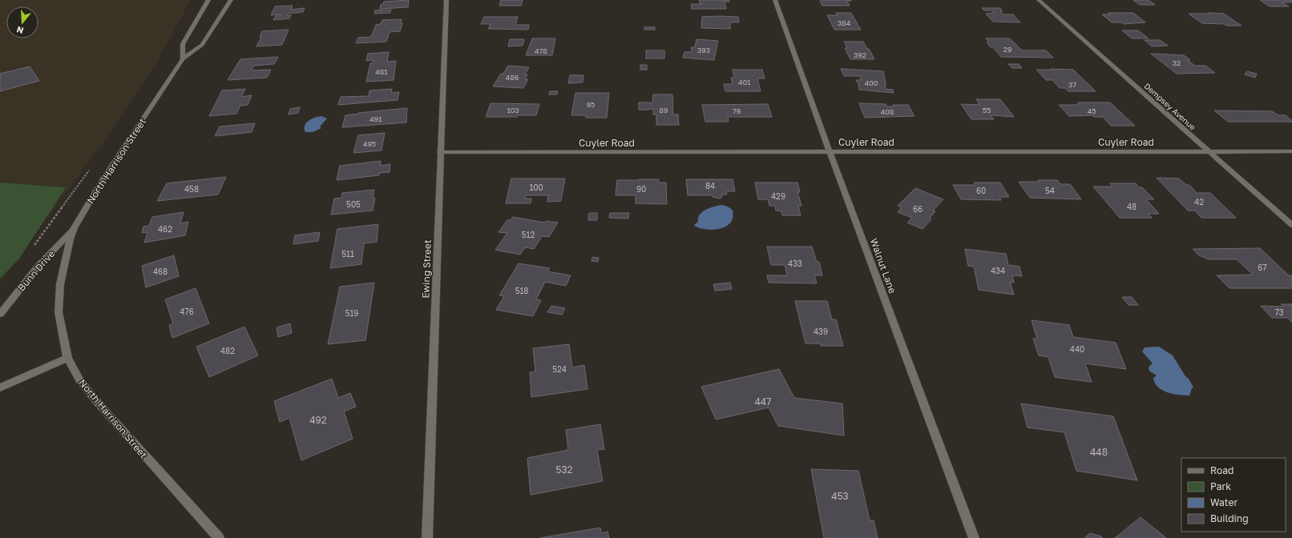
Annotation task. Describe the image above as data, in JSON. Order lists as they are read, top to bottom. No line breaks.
{"streets":{"street":["Dempsey Avenue","Cuyler Road","North Harrison Street","Walnut Lane","Ewing Street","Bunn Drive"]},"crossings":[["Dempsey Avenue","Cuyler Road"],["Cuyler Road","Walnut Lane"],["Cuyler Road","Ewing Street"],["North Harrison Street","Bunn Drive"]],"house_numbers":["384","29","393","478","392","32","481","486","401","400","37","95","103","89","55","79","45","408","491","495","84","100","458","90","60","54","429","42","505","48","66","462","512","511","433","67","434","468","518","476","73","519","439","440","482","524","447","492","448","532","453"],"legend":["Road","Park","Water","Building"],"north":"bottom"}
